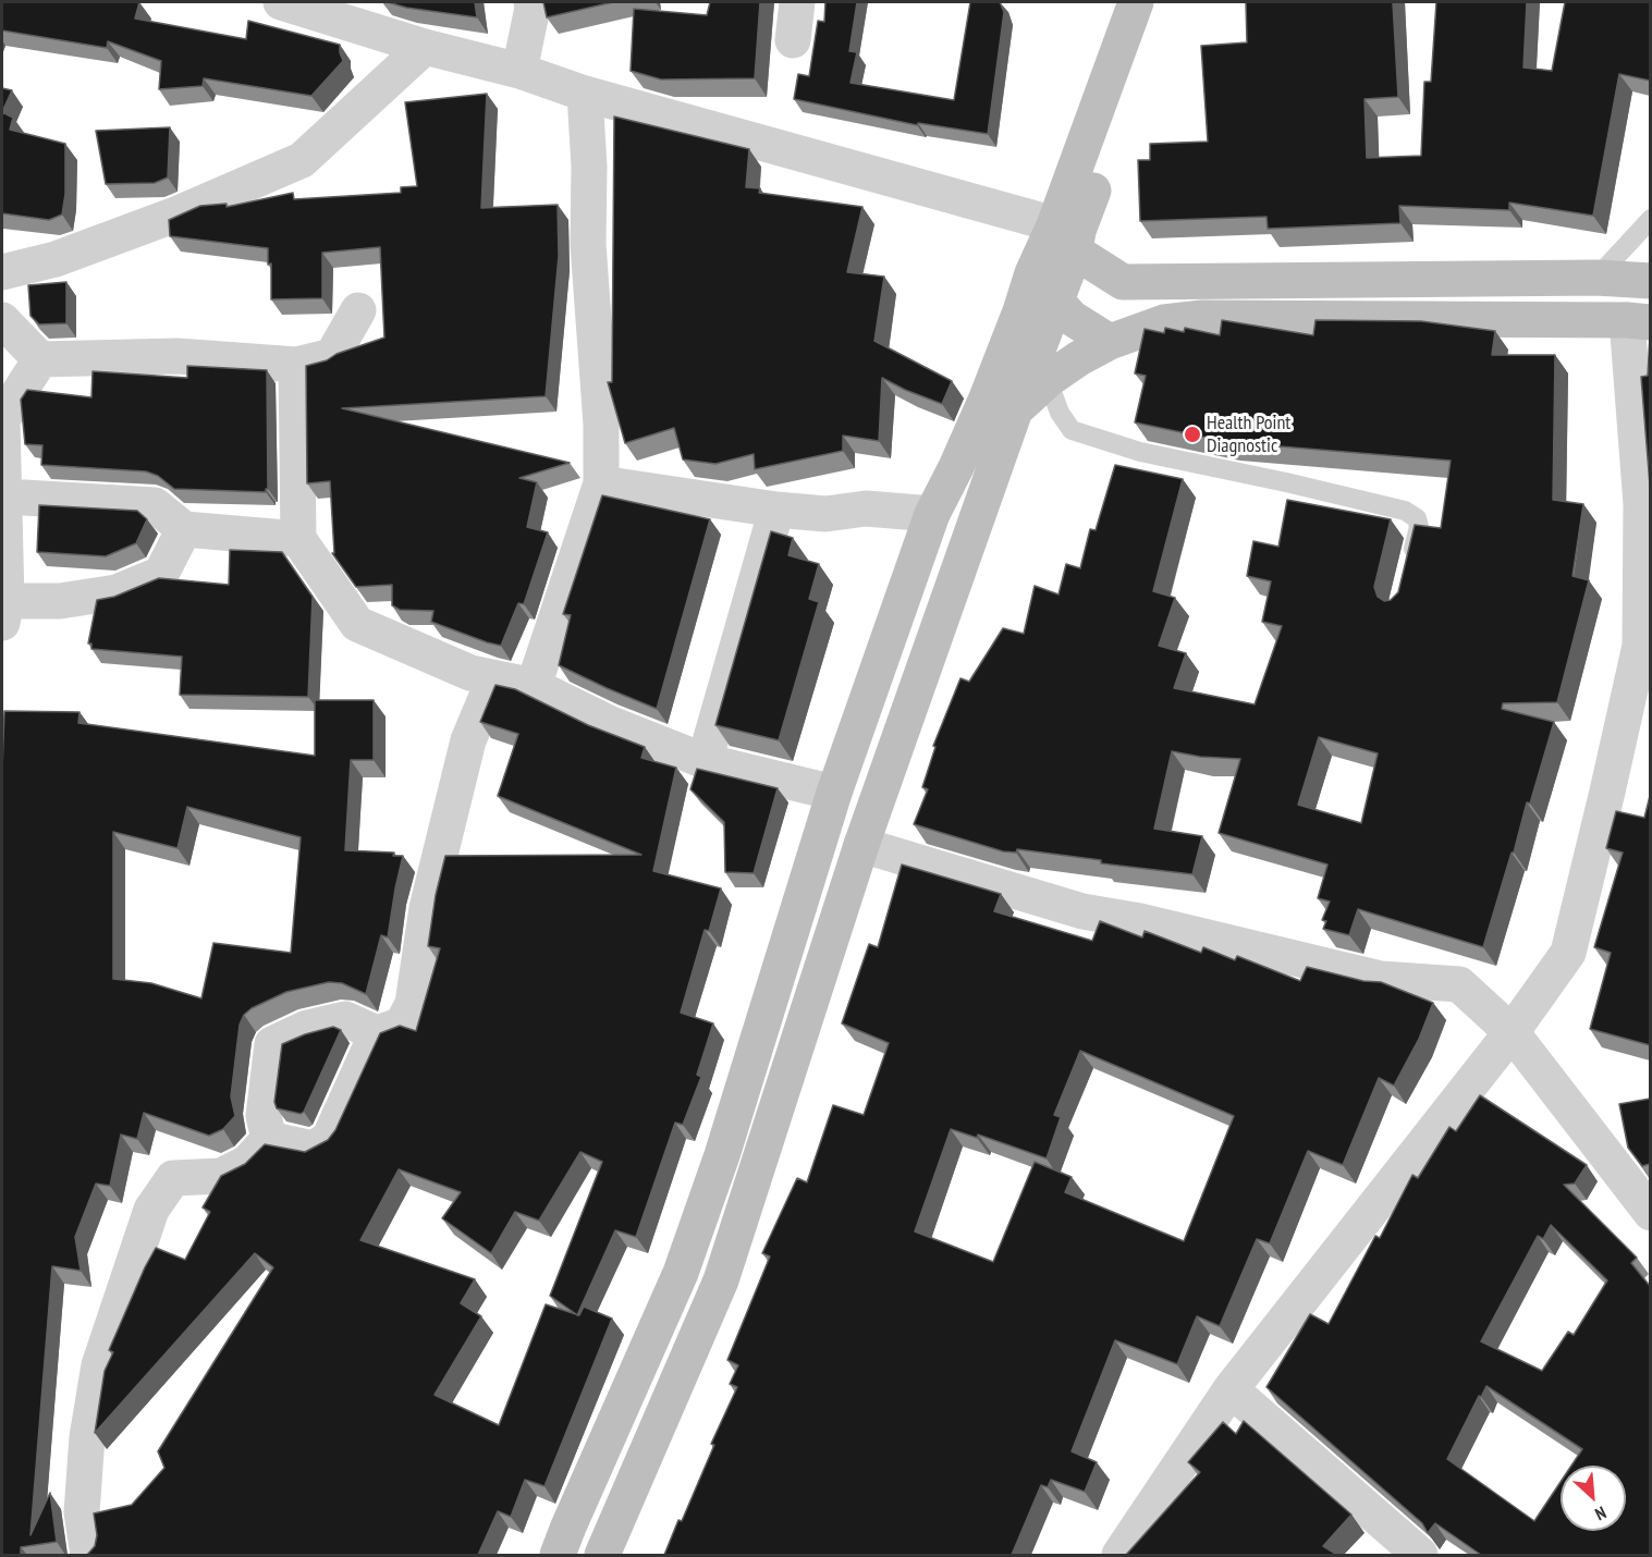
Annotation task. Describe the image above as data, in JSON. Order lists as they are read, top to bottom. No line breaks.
{"places":["Health Point Diagnostic"],"north":"bottom right"}
